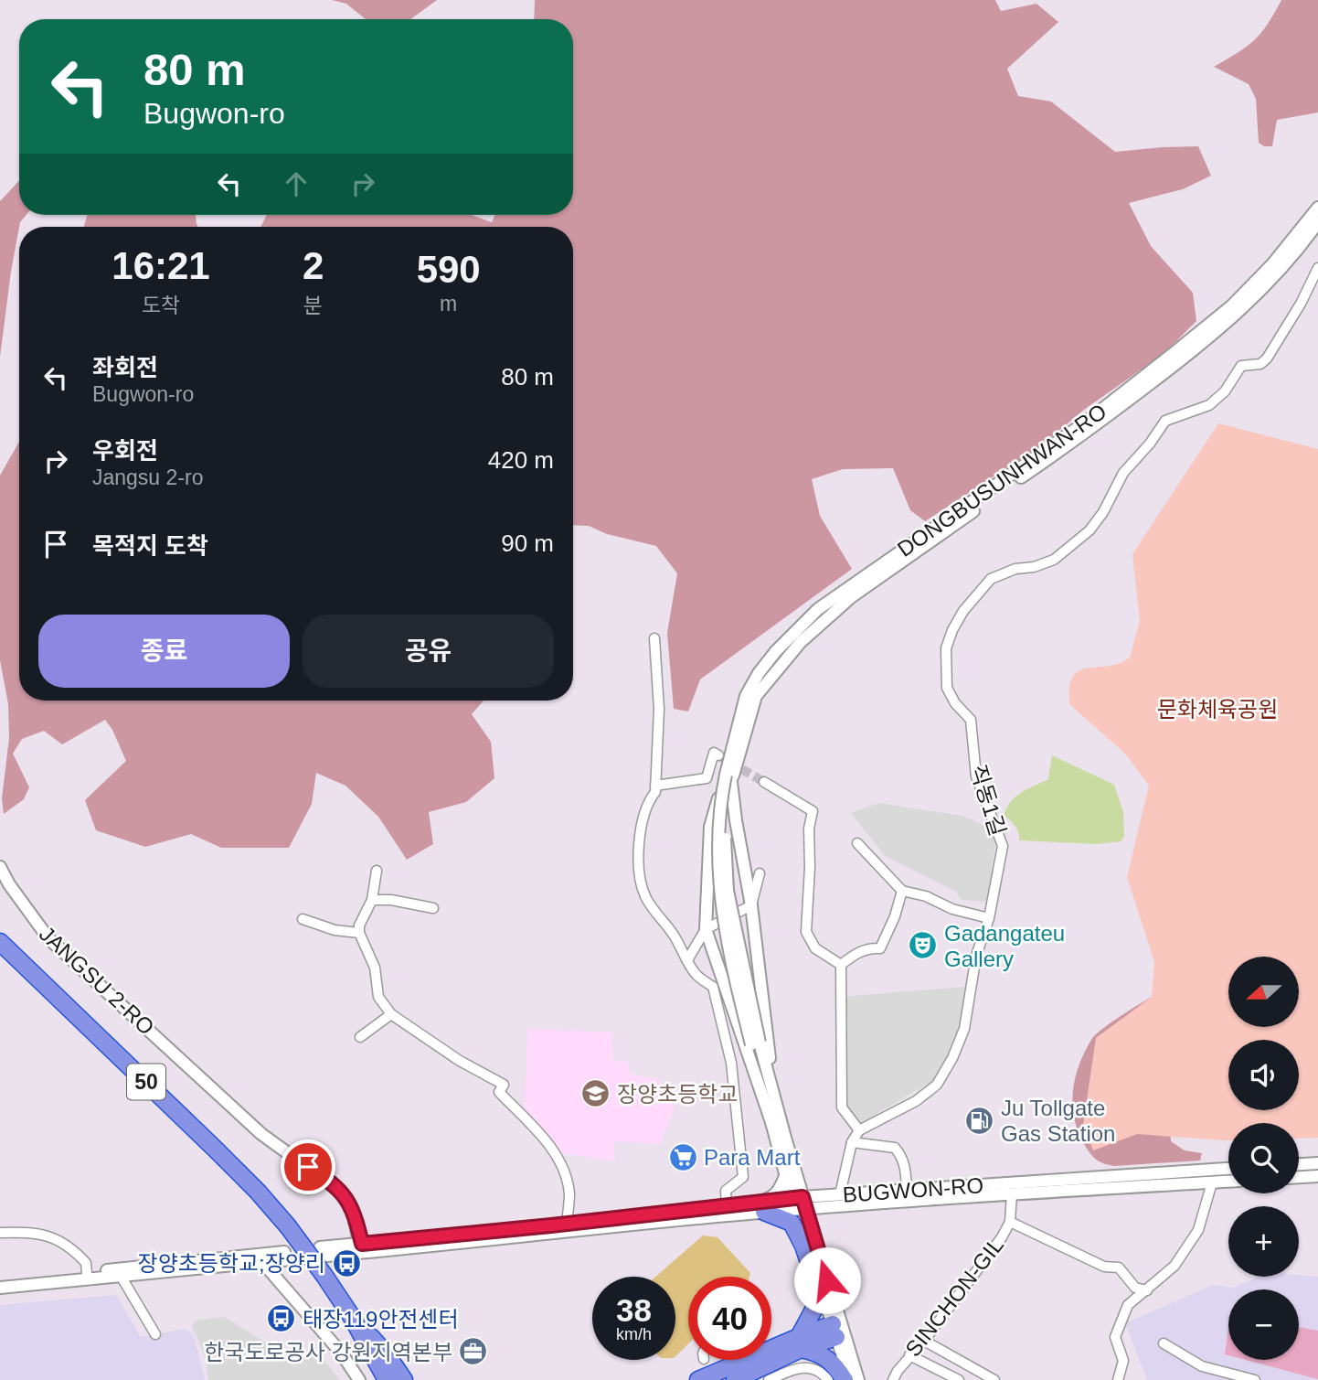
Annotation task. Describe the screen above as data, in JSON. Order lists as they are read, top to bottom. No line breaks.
{"streets":{"highway":["50"],"street":["DONGBUSUNHWAN-RO","직동1길","JANGSU 2-RO","BUGWON-RO","SINCHON-GIL"]},"crossings":[["JANGSU 2-RO","BUGWON-RO"],["BUGWON-RO","SINCHON-GIL"]],"parks":["문화체육공원"],"places":{"theatre":["Gadangateu Gallery"],"school or university":["장양초등학교"],"fuel station":["Ju Tollgate Gas Station"],"supermarket":["Para Mart"],"bus stop":["장양초등학교;장양리","태장119안전센터"],"office":["한국도로공사 강원지역본부"]},"north":"left","page":{"turn":["80 m","Bugwon-ro"],"eta":["16:21","도착","2","분","590","m"],"list":[{"name":"좌회전","note":"Bugwon-ro","value":"80 m"},{"name":"우회전","note":"Jangsu 2-ro","value":"420 m"},{"name":"목적지 도착","value":"90 m"}],"buttons":["종료","공유"],"map_buttons":["+","−"],"speed":"38 km/h","limit":"40"}}
